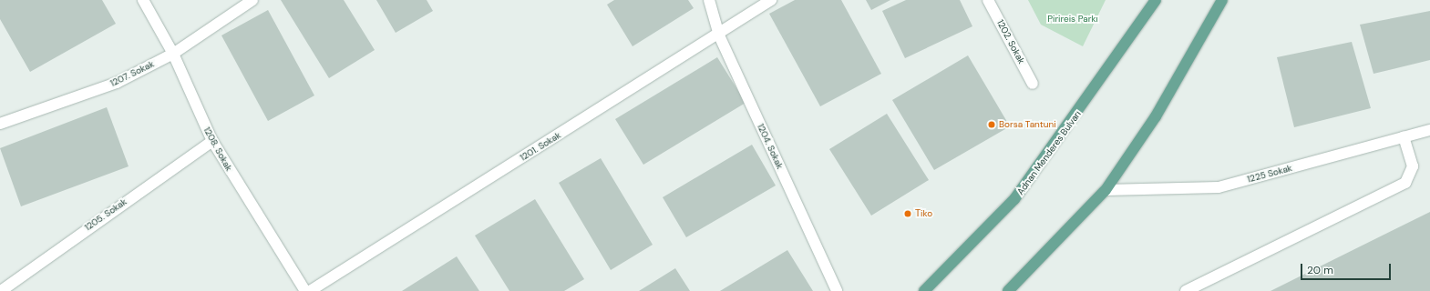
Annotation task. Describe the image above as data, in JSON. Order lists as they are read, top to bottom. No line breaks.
{"streets":{"main road":["Adnan Menderes Bulvarı"],"street":["1202. Sokak","1207. Sokak","1201. Sokak","1204. Sokak","1208. Sokak","1225 Sokak","1205. Sokak"]},"crossings":[["1207. Sokak","1208. Sokak"],["1201. Sokak","1204. Sokak"],["1208. Sokak","1205. Sokak"]],"parks":["Pirireis Parkı"],"places":["Borsa Tantuni","Тiko"],"scale_bar":"20 m"}
